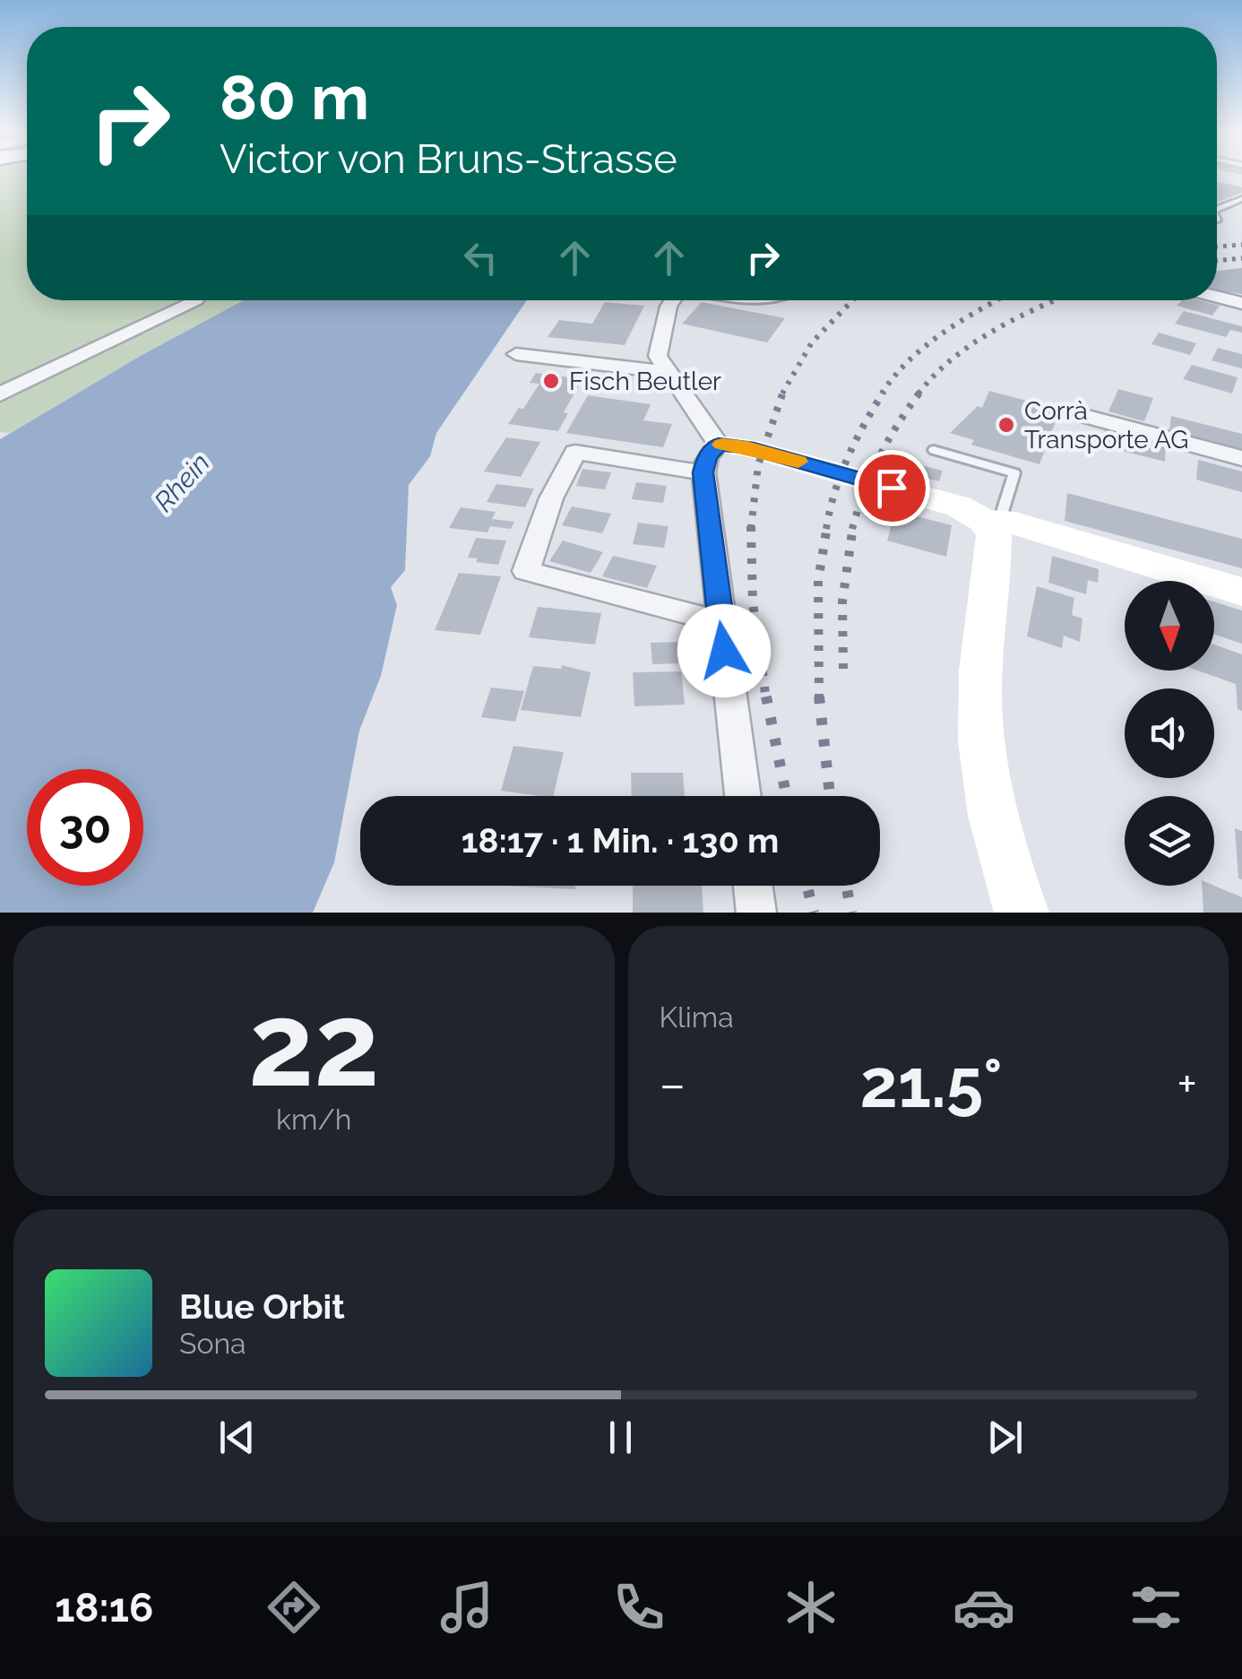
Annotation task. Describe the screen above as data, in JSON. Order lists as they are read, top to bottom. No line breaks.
{"water":["Rhein"],"places":["Fisch Beutler","Corrà Transporte AG"],"north":"bottom","page":{"turn":["80 m","Victor von Bruns-Strasse"],"limit":"30","trip":"18:17 · 1 Min. · 130 m","tile":[["22","km/h"],"Klima"],"heat":["−","21.5°","+"],"song":["Blue Orbit","Sona"],"tabs":"18:16"}}
